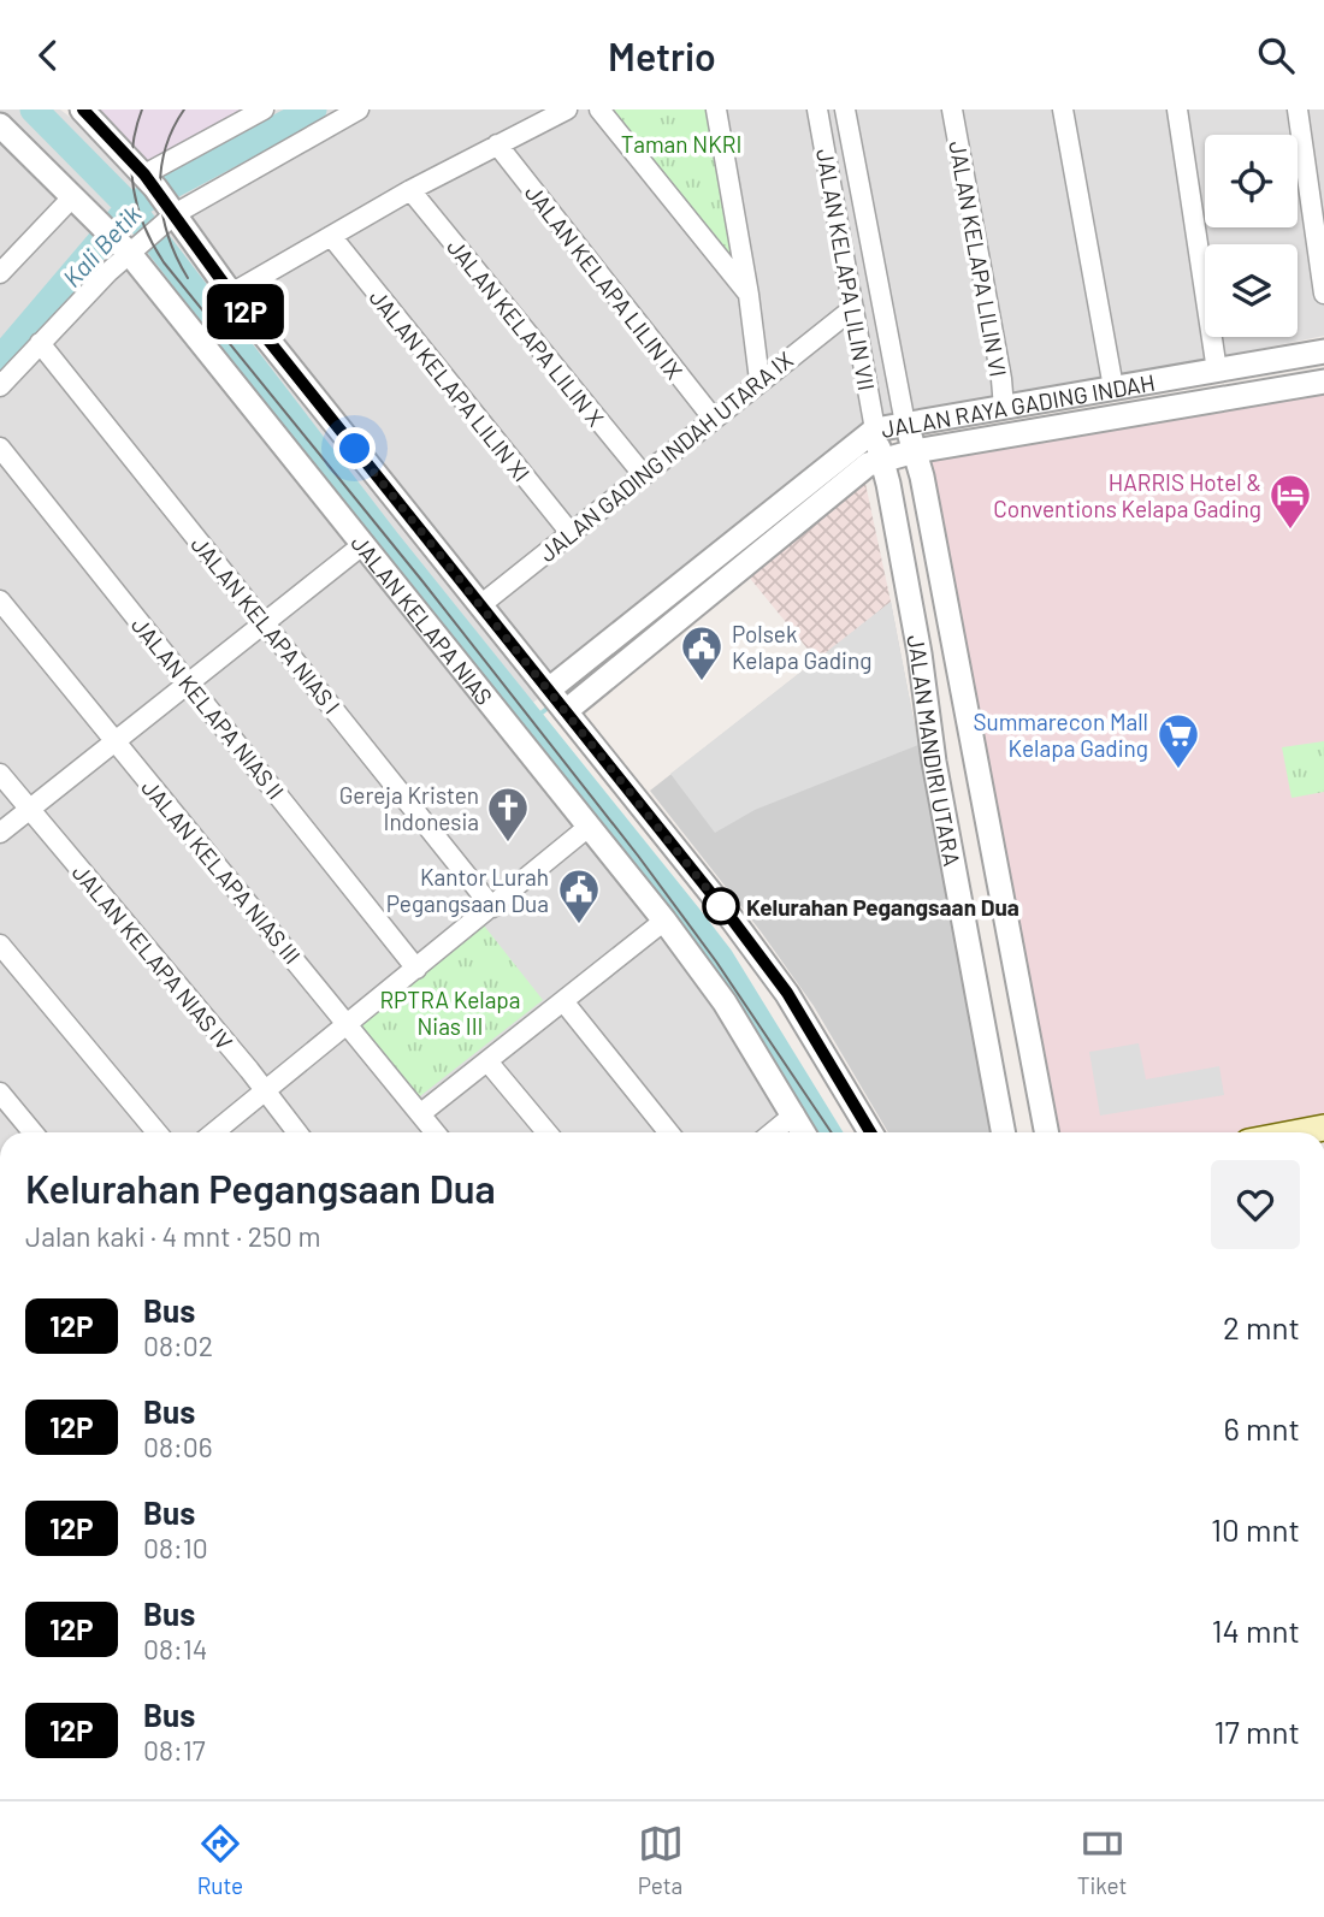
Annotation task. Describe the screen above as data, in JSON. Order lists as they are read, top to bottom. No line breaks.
{"streets":{"street":["JALAN KELAPA LILIN VI","JALAN KELAPA LILIN VII","JALAN KELAPA LILIN IX","JALAN KELAPA LILIN X","JALAN KELAPA LILIN XI","JALAN RAYA GADING INDAH","JALAN GADING INDAH UTARA IX","JALAN KELAPA NIAS","JALAN KELAPA NIAS I","JALAN KELAPA NIAS II","JALAN MANDIRI UTARA","JALAN KELAPA NIAS III","JALAN KELAPA NIAS IV"]},"crossings":[["JALAN KELAPA LILIN VI","JALAN RAYA GADING INDAH"],["JALAN KELAPA LILIN VII","JALAN RAYA GADING INDAH"],["JALAN KELAPA LILIN VII","JALAN GADING INDAH UTARA IX"],["JALAN KELAPA LILIN VII","JALAN MANDIRI UTARA"],["JALAN KELAPA LILIN IX","JALAN GADING INDAH UTARA IX"],["JALAN KELAPA LILIN X","JALAN GADING INDAH UTARA IX"],["JALAN KELAPA LILIN XI","JALAN GADING INDAH UTARA IX"],["JALAN RAYA GADING INDAH","JALAN MANDIRI UTARA"]],"water":["Kali Betik"],"parks":["Taman NKRI","RPTRA Kelapa Nias III"],"places":{"hotel":["HARRIS Hotel & Conventions Kelapa Gading"],"public building":["Polsek Kelapa Gading","Kantor Lurah Pegangsaan Dua"],"supermarket":["Summarecon Mall Kelapa Gading"],"church":["Gereja Kristen Indonesia"],"other":["Kelurahan Pegangsaan Dua"]},"lines":["bus line 12P"],"page":{"header":"Metrio","on_map":"12P","heading":["Kelurahan Pegangsaan Dua","Jalan kaki · 4 mnt · 250 m"],"list":[{"mark":"12P","name":"Bus","note":"08:02","value":"2 mnt"},{"mark":"12P","name":"Bus","note":"08:06","value":"6 mnt"},{"mark":"12P","name":"Bus","note":"08:10","value":"10 mnt"},{"mark":"12P","name":"Bus","note":"08:14","value":"14 mnt"},{"mark":"12P","name":"Bus","note":"08:17","value":"17 mnt"}],"tabs":["Rute","Peta","Tiket"]}}
